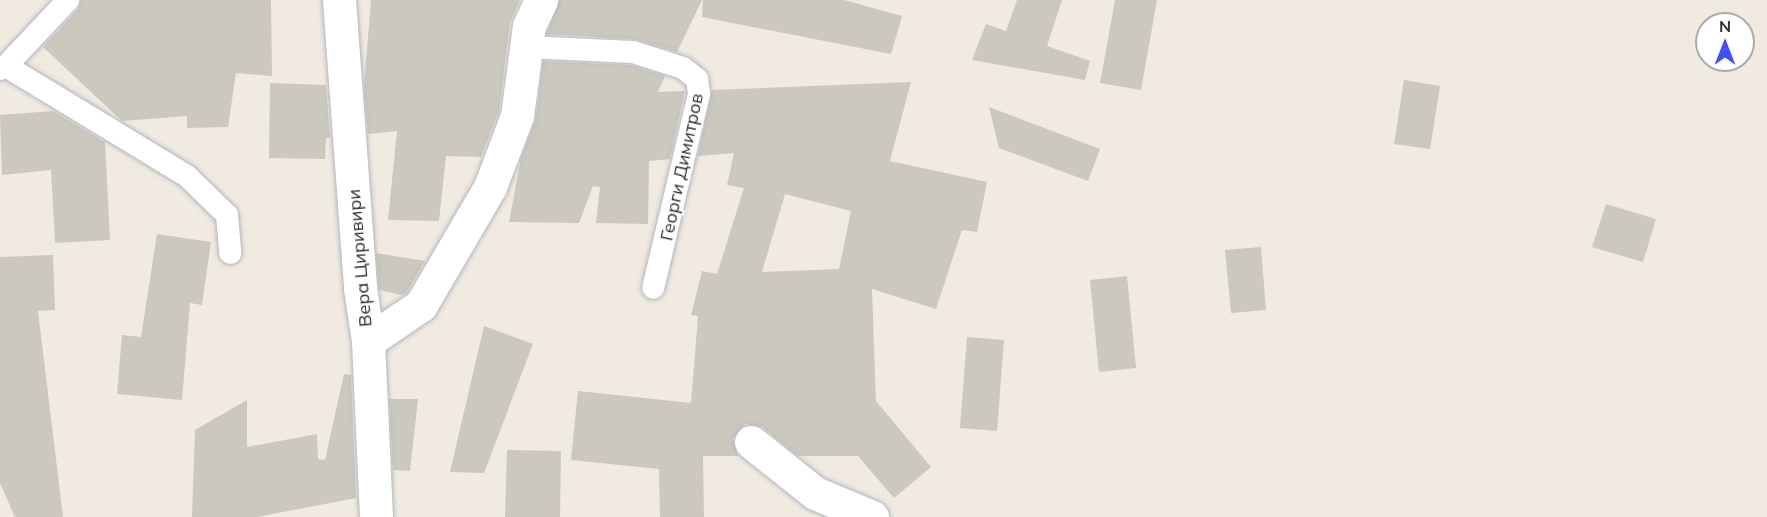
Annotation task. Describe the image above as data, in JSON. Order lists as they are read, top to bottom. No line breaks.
{"streets":{"street":["Вера Циривири"],"lane":["Георги Димитров"]},"north":"top"}
